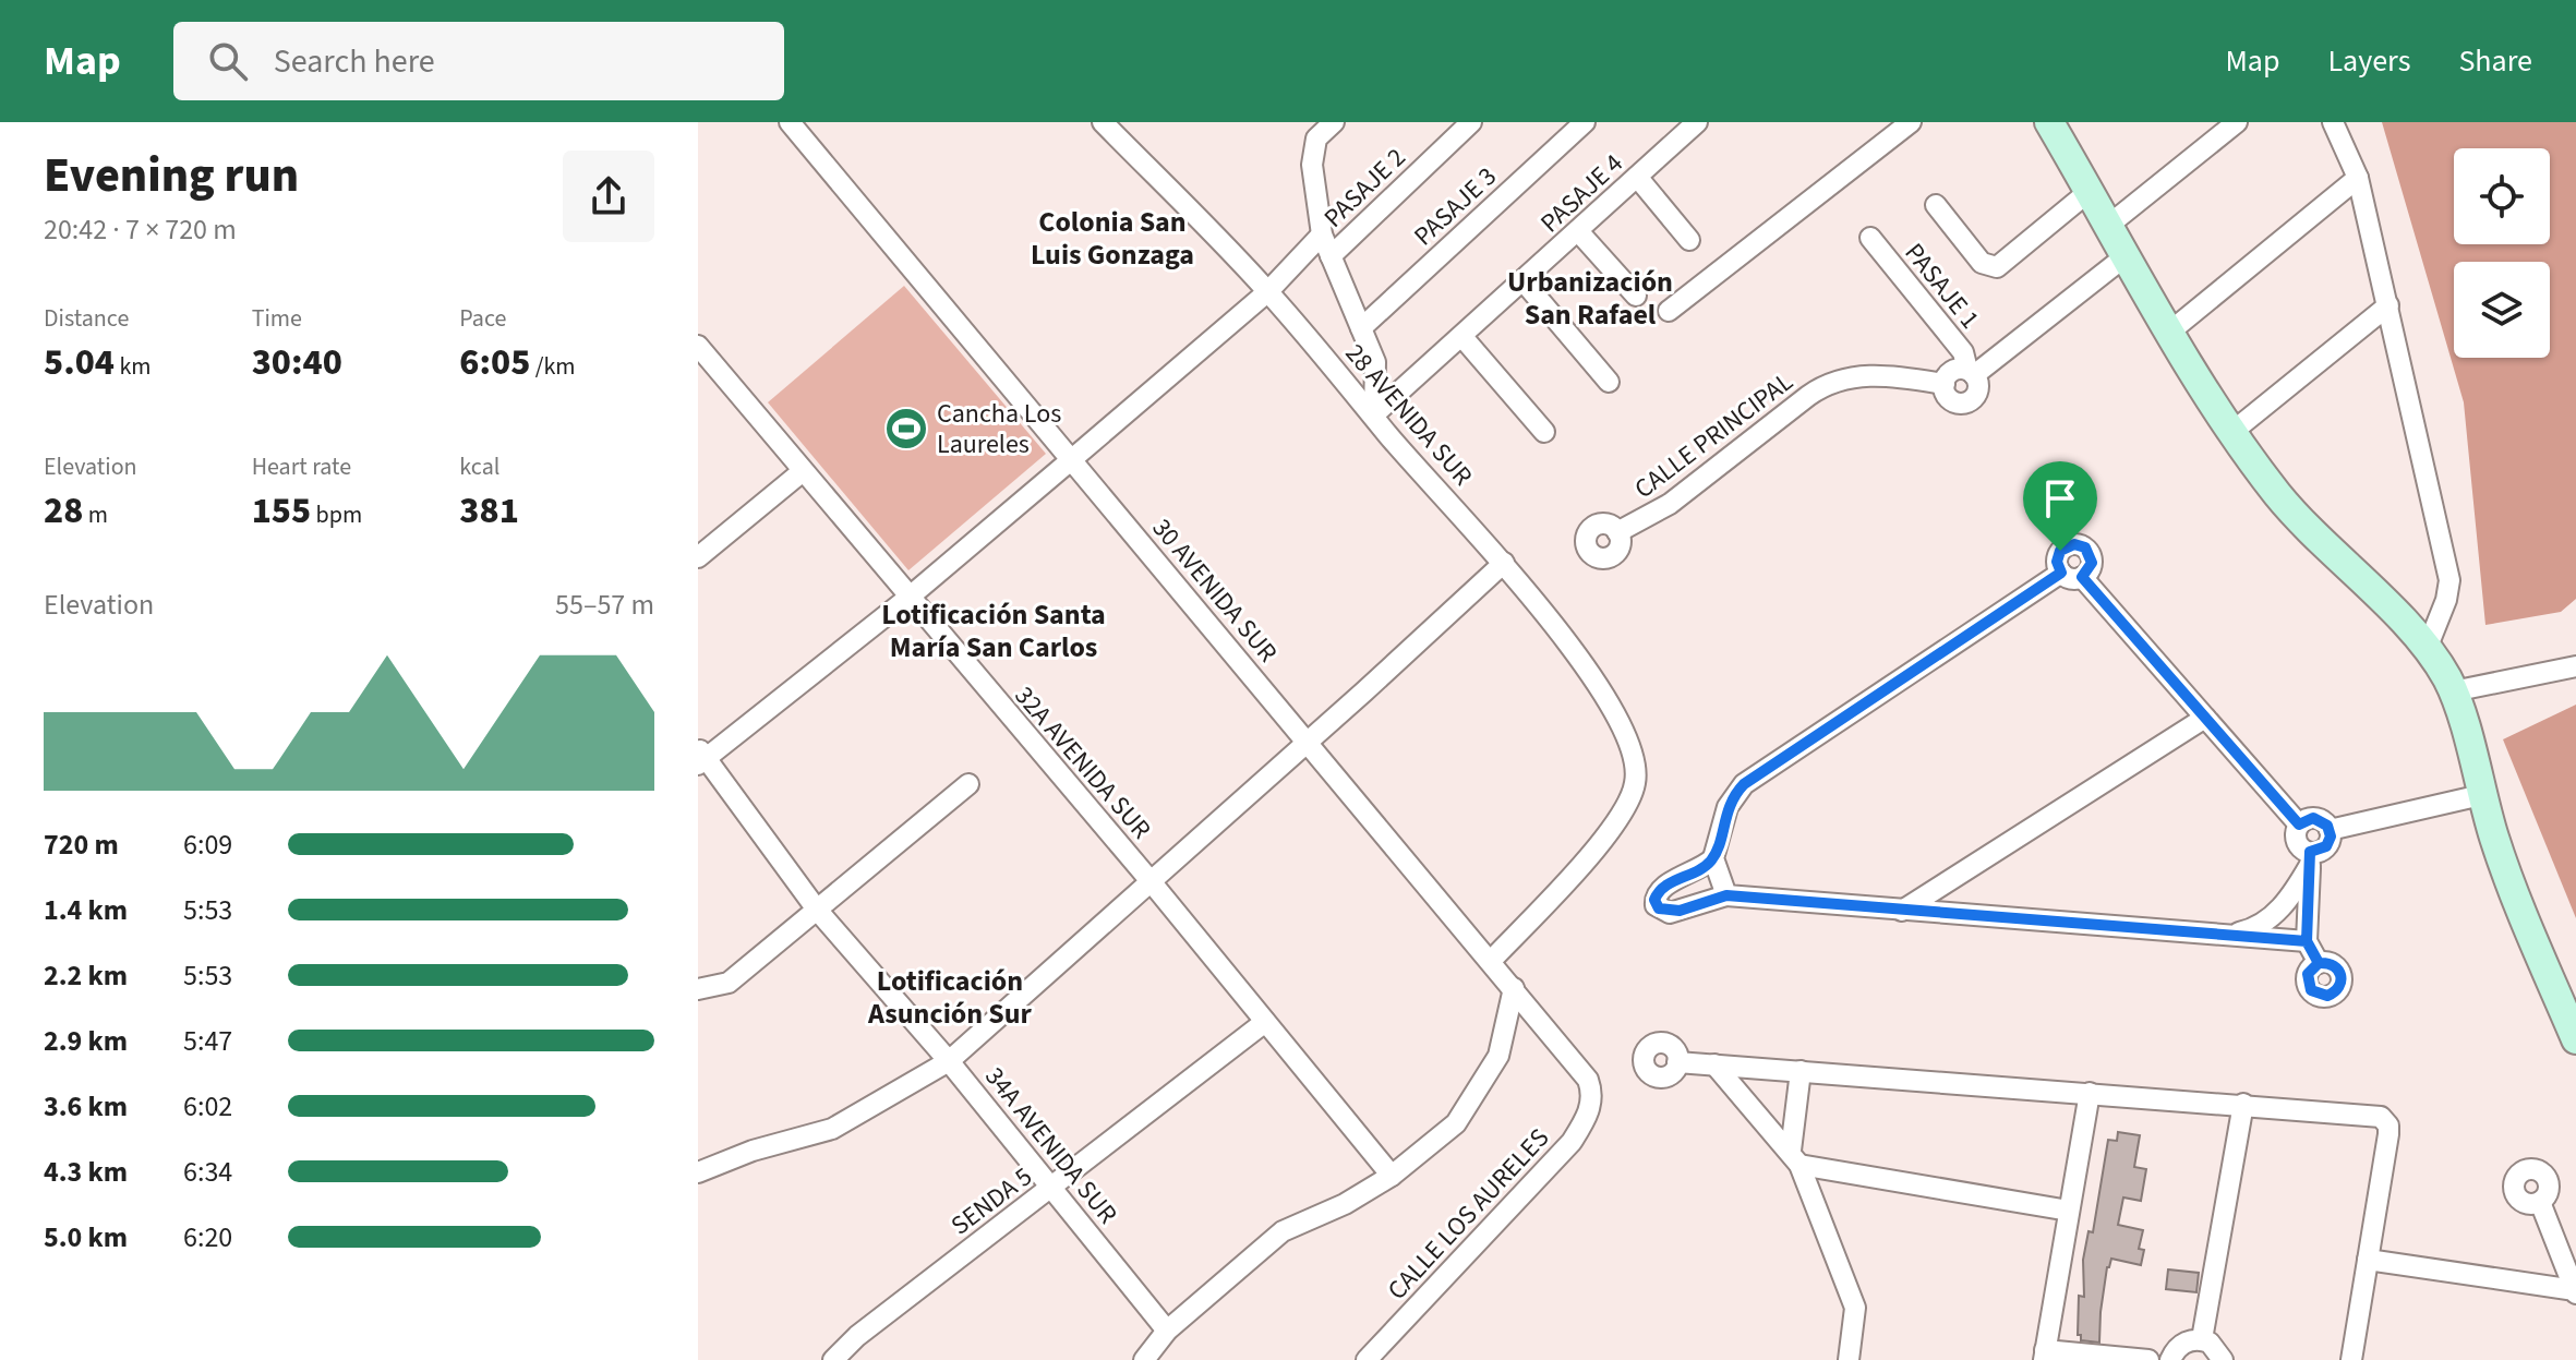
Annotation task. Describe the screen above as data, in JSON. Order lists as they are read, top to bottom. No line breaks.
{"streets":{"street":["PASAJE 2","PASAJE 4","PASAJE 3","PASAJE 1","28 AVENIDA SUR","CALLE PRINCIPAL","30 AVENIDA SUR","32A AVENIDA SUR","34A AVENIDA SUR","SENDA 5","CALLE LOS AURELES"]},"crossings":[["PASAJE 4","28 AVENIDA SUR"],["PASAJE 1","CALLE PRINCIPAL"],["28 AVENIDA SUR","30 AVENIDA SUR"],["30 AVENIDA SUR","CALLE LOS AURELES"],["32A AVENIDA SUR","SENDA 5"],["34A AVENIDA SUR","SENDA 5"]],"districts":["Colonia San Luis Gonzaga","Urbanización San Rafael","Lotificación Santa María San Carlos","Lotificación Asunción Sur"],"places":{"sports":["Cancha Los Laureles"]},"page":{"header":"Map","search":"Search here","nav":["Map","Layers","Share"],"heading":["Evening run","20:42 · 7 × 720 m"],"stats":[["Distance","5.04 km"],["Time","30:40"],["Pace","6:05 /km"],["Elevation","28 m"],["Heart rate","155 bpm"],["kcal","381"]],"chart":["Elevation","55–57 m"],"list":[{"name":"720 m","note":"6:09"},{"name":"1.4 km","note":"5:53"},{"name":"2.2 km","note":"5:53"},{"name":"2.9 km","note":"5:47"},{"name":"3.6 km","note":"6:02"},{"name":"4.3 km","note":"6:34"},{"name":"5.0 km","note":"6:20"}]}}
